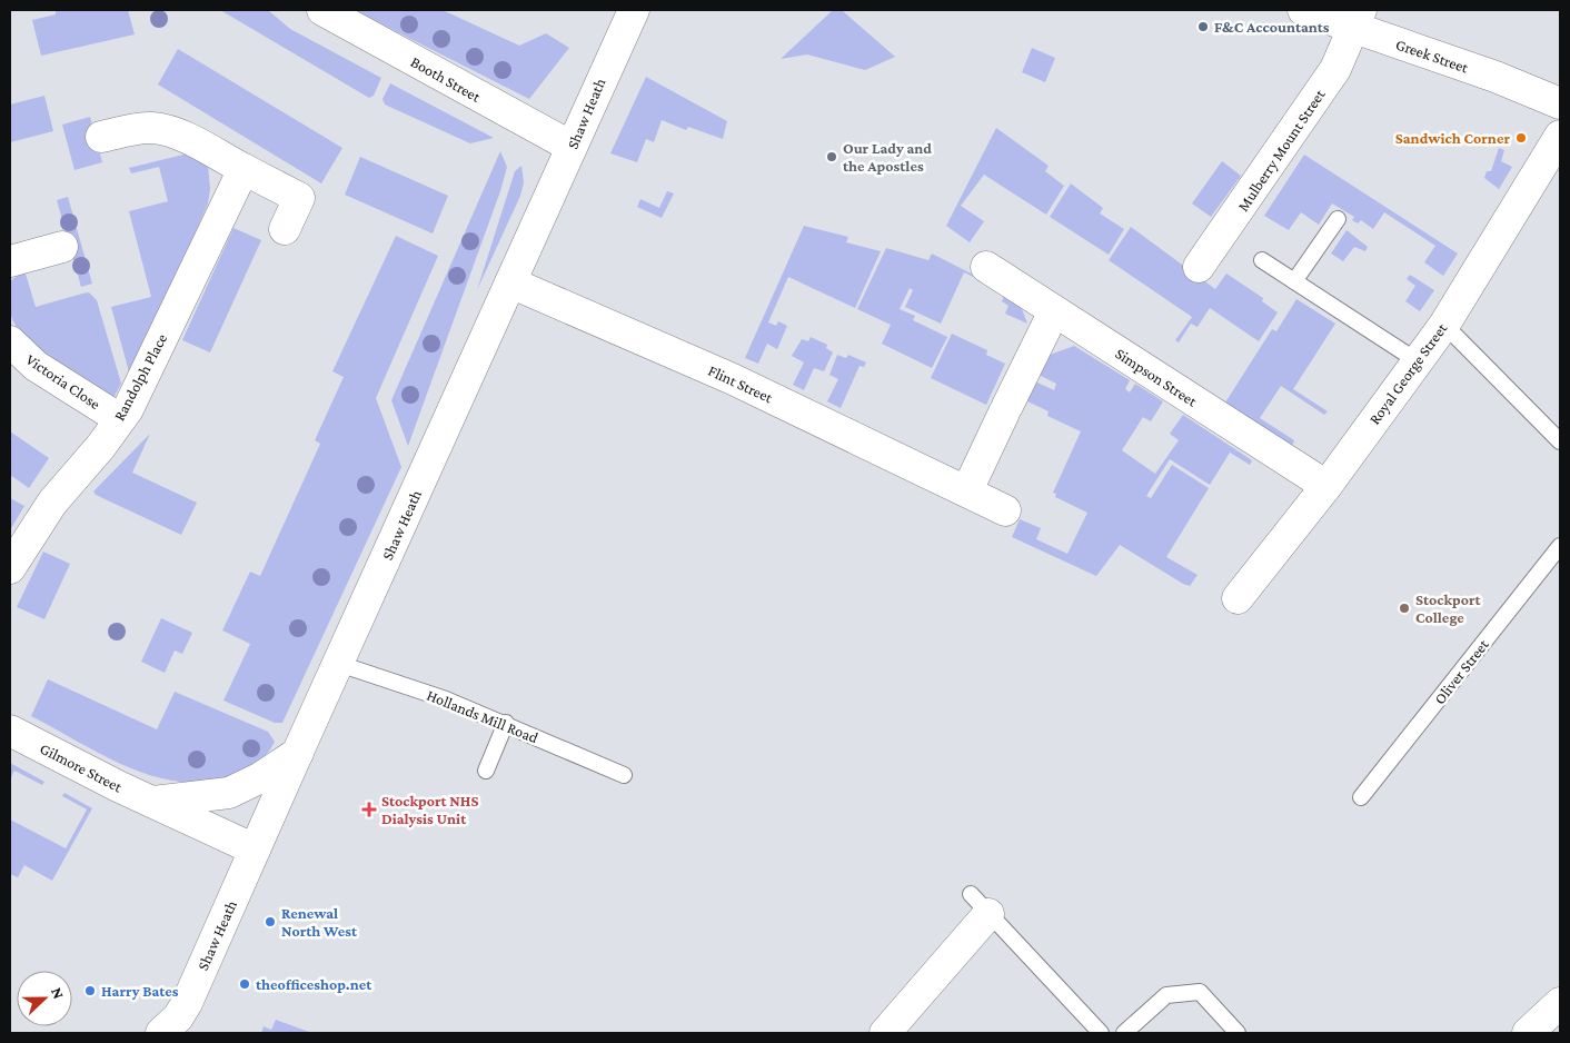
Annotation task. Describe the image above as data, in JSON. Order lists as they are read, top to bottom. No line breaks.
{"streets":{"main road":["Greek Street","Booth Street","Shaw Heath","Mulberry Mount Street","Royal George Street","Randolph Place","Simpson Street","Victoria Close","Flint Street","Gilmore Street"],"lane":["Oliver Street","Hollands Mill Road"]},"crossings":[["Greek Street","Mulberry Mount Street"],["Booth Street","Shaw Heath"],["Shaw Heath","Flint Street"],["Shaw Heath","Hollands Mill Road"],["Shaw Heath","Gilmore Street"],["Royal George Street","Simpson Street"],["Randolph Place","Victoria Close"]],"places":{"other":["F&C Accountants","Sandwich Corner","Our Lady and the Apostles","Stockport College","Renewal North West","theofficeshop.net","Harry Bates"],"health":["Stockport NHS Dialysis Unit"]},"north":"right"}
